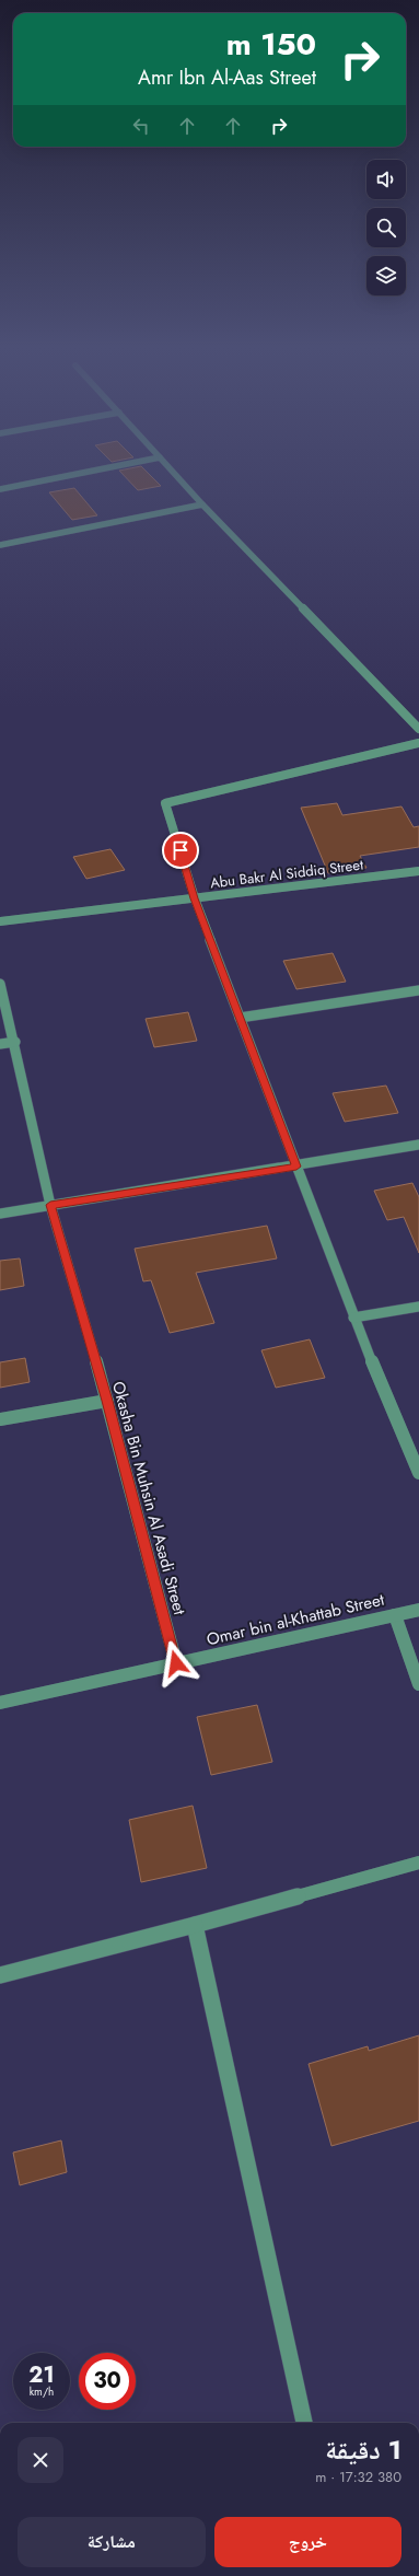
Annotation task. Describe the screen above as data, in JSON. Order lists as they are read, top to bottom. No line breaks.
{"streets":{"street":["Abu Bakr Al Siddiq Street","Okasha Bin Muhsin Al Asadi Street","Omar bin al-Khattab Street"]},"crossings":[["Okasha Bin Muhsin Al Asadi Street","Omar bin al-Khattab Street"]],"page":{"turn":["150 m","Amr Ibn Al-Aas Street"],"speed":"21 km/h","limit":"30","heading":["1 دقيقة","380 m · 17:32"],"buttons":["خروج","مشاركة"]}}
